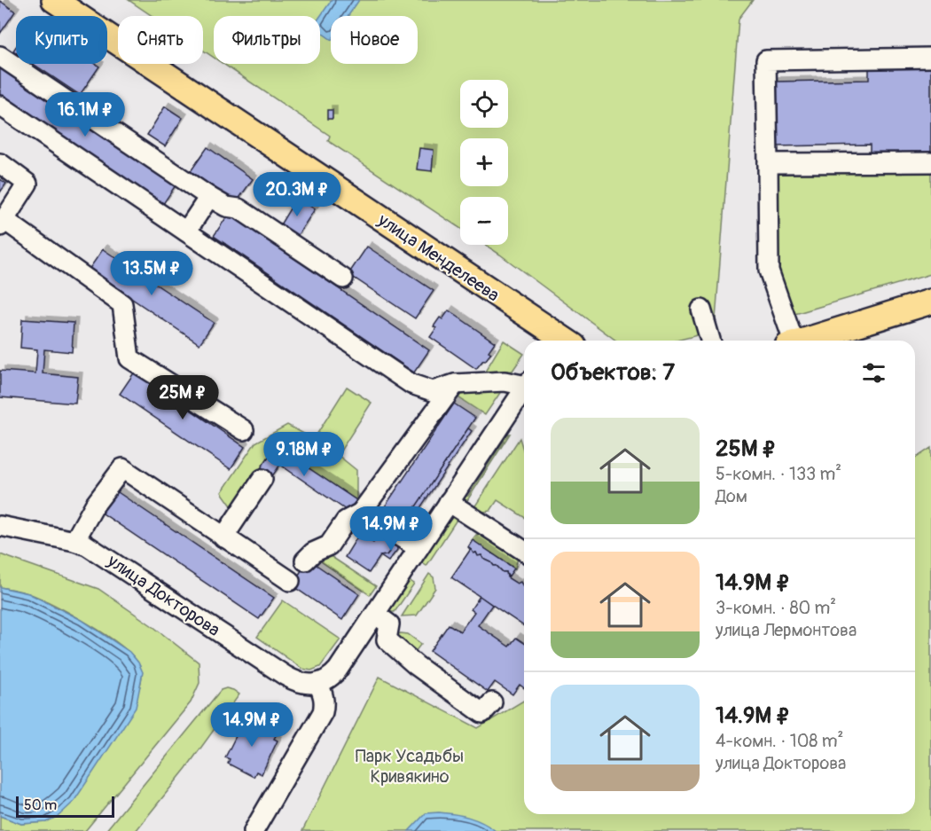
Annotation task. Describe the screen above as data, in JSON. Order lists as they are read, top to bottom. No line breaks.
{"streets":{"main road":["улица Менделеева"],"street":["улица Докторова"]},"parks":["Парк Усадьбы Кривякино"],"scale_bar":"50 m","page":{"chip":["Купить","Снять","Фильтры","Новое"],"map_buttons":["+","−"],"price":["16.1M ₽","20.3M ₽","13.5M ₽","25M ₽","9.18M ₽","14.9M ₽","14.9M ₽"],"heading":"Объектов: 7","list":[{"name":"25M ₽","note":"5-комн. · 133 m² · Дом"},{"name":"14.9M ₽","note":"3-комн. · 80 m² · улица Лермонтова"},{"name":"14.9M ₽","note":"4-комн. · 108 m² · улица Докторова"}],"scale":"50 m"}}
